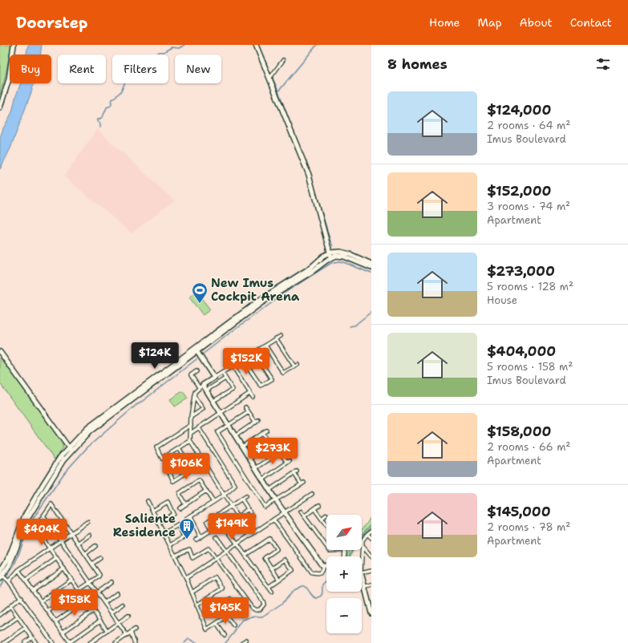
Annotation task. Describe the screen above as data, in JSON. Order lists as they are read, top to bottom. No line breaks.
{"places":{"sports":["New Imus Cockpit Arena"],"building":["Saliente Residence"]},"north":"top right","page":{"header":"Doorstep","nav":["Home","Map","About","Contact"],"heading":"8 homes","chip":["Buy","Rent","Filters","New"],"list":[{"name":"$124,000","note":"2 rooms · 64 m² · Imus Boulevard"},{"name":"$152,000","note":"3 rooms · 74 m² · Apartment"},{"name":"$273,000","note":"5 rooms · 128 m² · House"},{"name":"$404,000","note":"5 rooms · 158 m² · Imus Boulevard"},{"name":"$158,000","note":"2 rooms · 66 m² · Apartment"},{"name":"$145,000","note":"2 rooms · 78 m² · Apartment"}],"price":["$124K","$152K","$273K","$106K","$149K","$404K","$158K","$145K"],"map_buttons":["+","−"]}}
